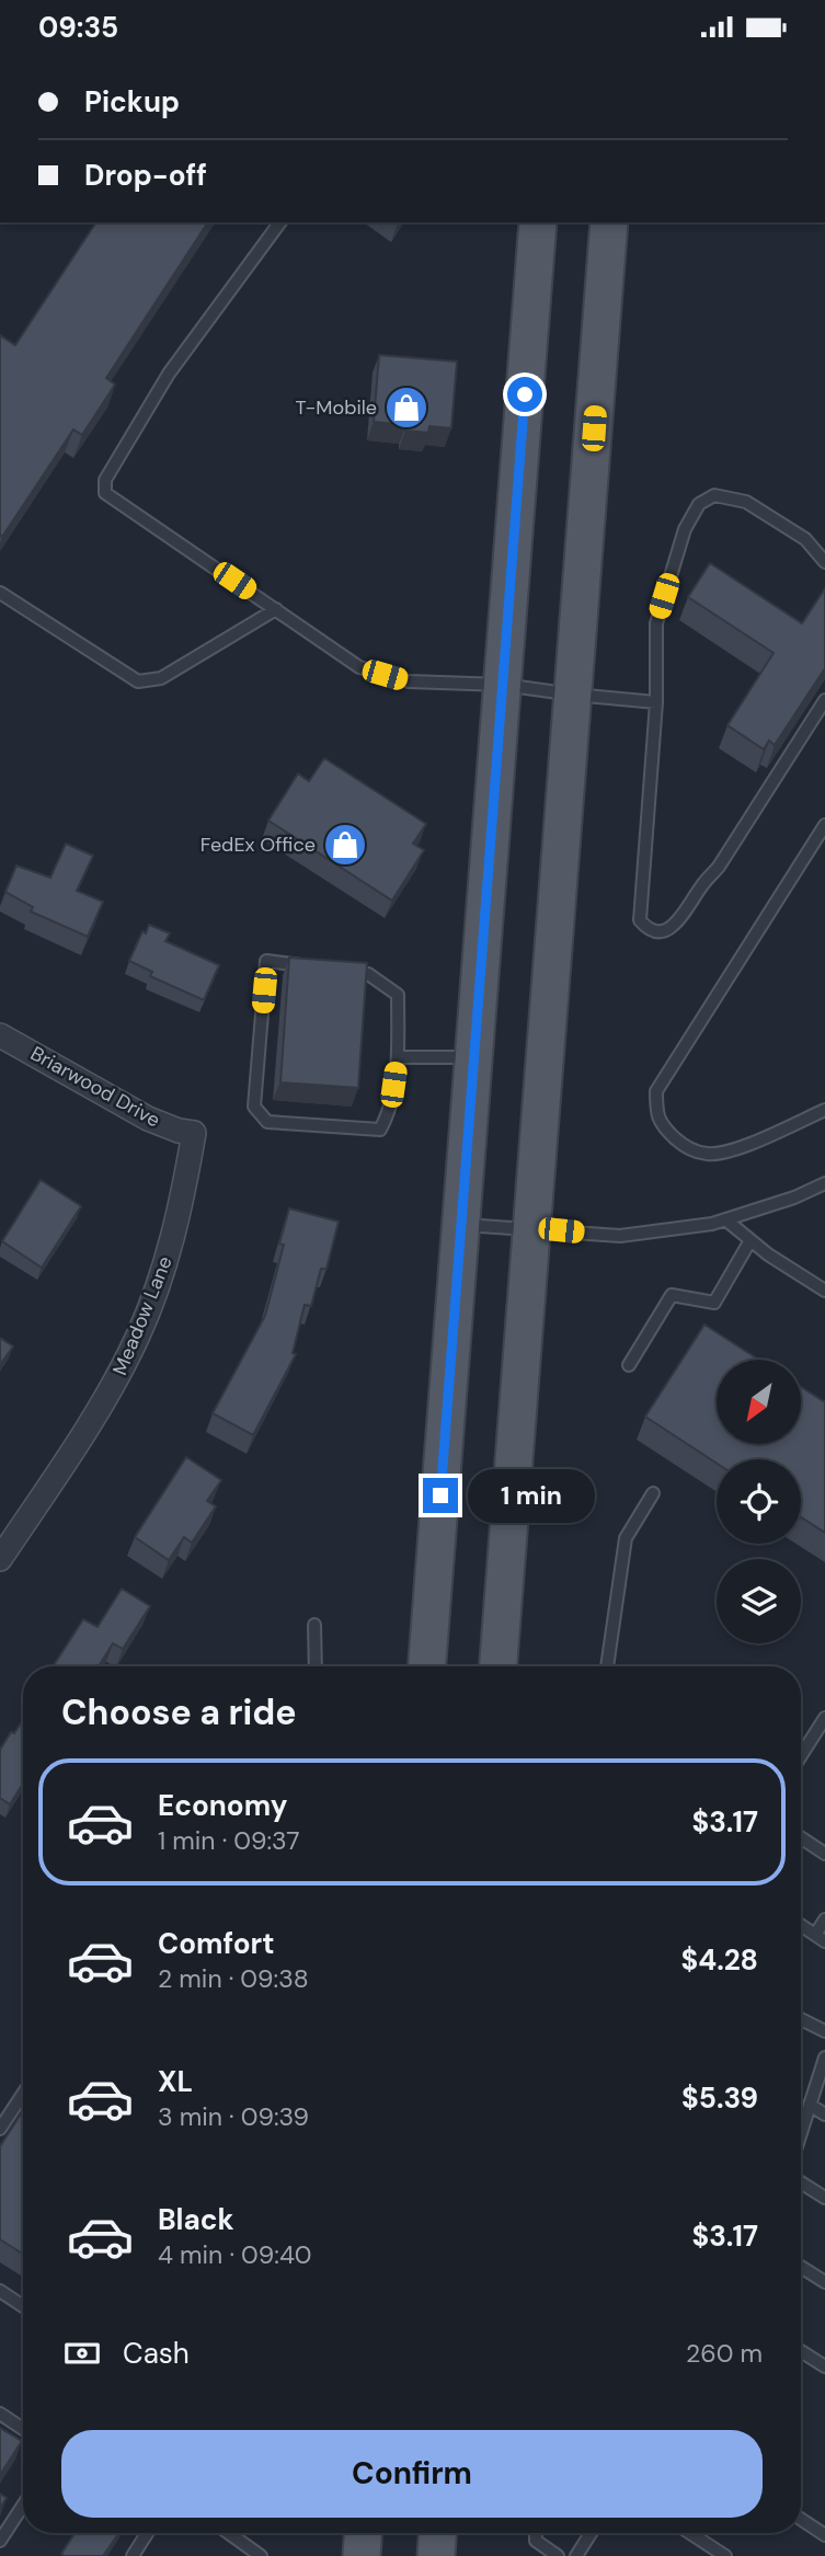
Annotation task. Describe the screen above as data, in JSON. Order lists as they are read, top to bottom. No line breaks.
{"streets":{"street":["Briarwood Drive","Meadow Lane"]},"crossings":[["Briarwood Drive","Meadow Lane"]],"places":{"shop":["T-Mobile","FedEx Office"]},"north":"bottom left","page":{"status":"09:35","banner":["Pickup","Drop-off"],"bubble":"1 min","heading":"Choose a ride","list":[{"name":"Economy","note":"1 min · 09:37","value":"$3.17"},{"name":"Comfort","note":"2 min · 09:38","value":"$4.28"},{"name":"XL","note":"3 min · 09:39","value":"$5.39"},{"name":"Black","note":"4 min · 09:40","value":"$3.17"}],"pay":["Cash","260 m"],"buttons":"Confirm"}}
